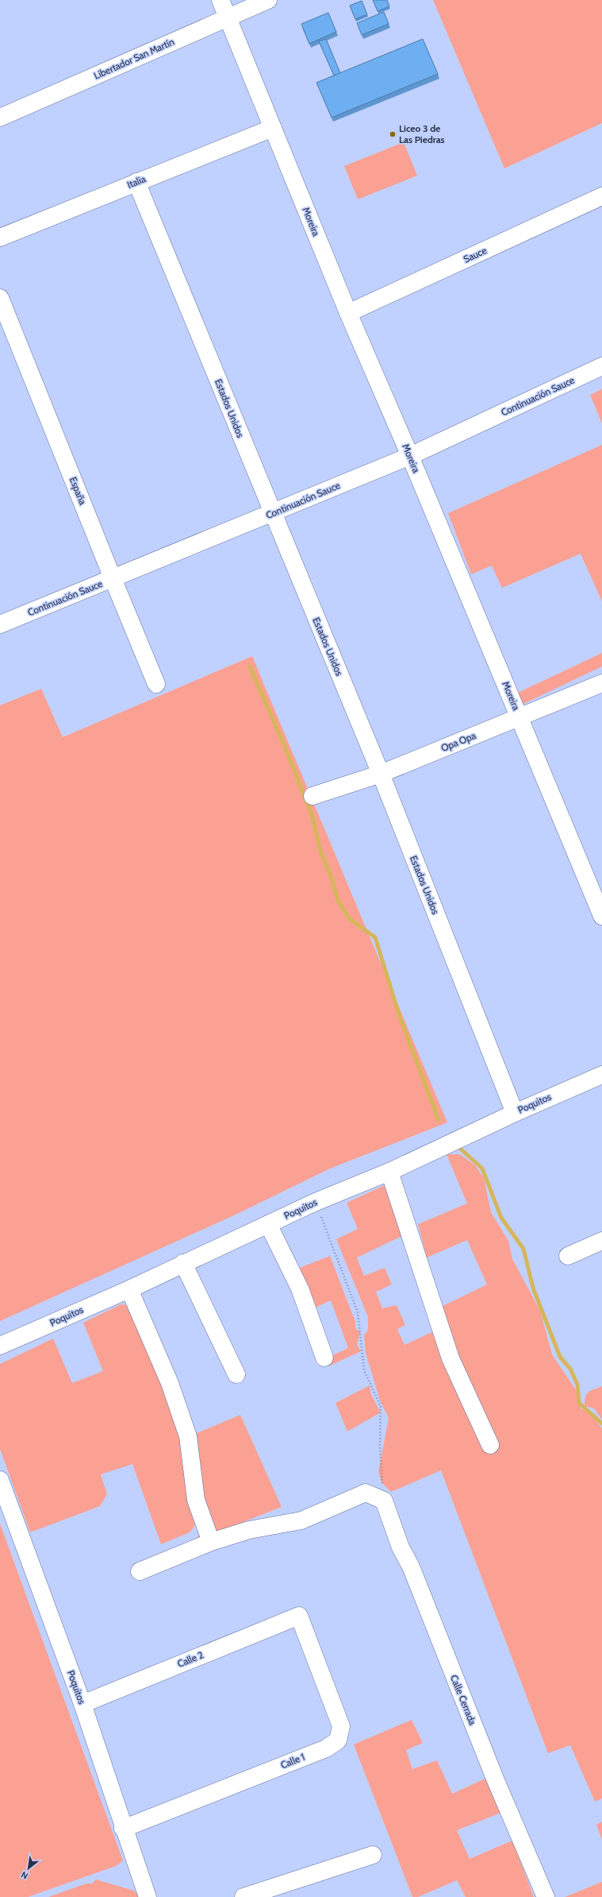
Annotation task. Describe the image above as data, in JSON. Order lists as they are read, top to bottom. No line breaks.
{"streets":{"street":["Libertador San Martín","Italia","Moreira","Sauce","Continuación Sauce","Estados Unidos","España","Opa Opa","Poquitos","Calle 2","Calle Cerrada","Calle 1"]},"crossings":[["Libertador San Martín","Moreira"],["Italia","Moreira"],["Italia","Estados Unidos"],["Moreira","Sauce"],["Moreira","Continuación Sauce"],["Moreira","Opa Opa"],["Continuación Sauce","Estados Unidos"],["Continuación Sauce","España"],["Estados Unidos","Opa Opa"],["Estados Unidos","Poquitos"],["Poquitos","Calle 2"],["Poquitos","Calle 1"],["Calle 2","Calle 1"]],"places":["Liceo 3 de Las Piedras"],"north":"bottom left"}
